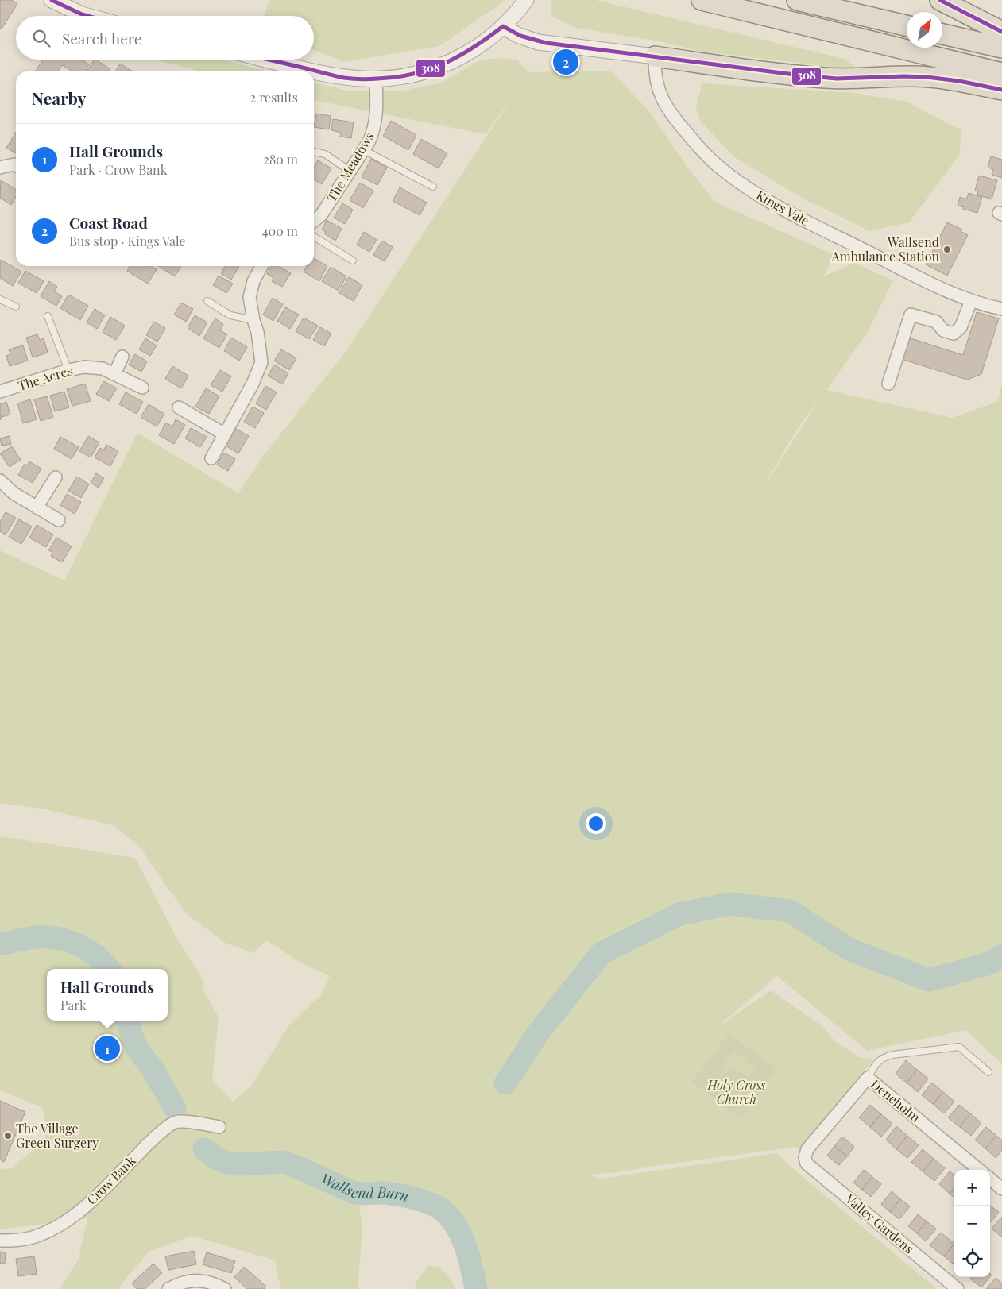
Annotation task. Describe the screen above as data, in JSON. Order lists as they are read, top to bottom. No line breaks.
{"streets":{"street":["The Meadows","Kings Vale","The Acres","Deneholm","Crow Bank","Valley Gardens"]},"crossings":[["Deneholm","Valley Gardens"]],"water":["Wallsend Burn"],"parks":["Holy Cross Church"],"places":["Wallsend Ambulance Station","The Village Green Surgery"],"lines":["transit line 308"],"north":"top right","page":{"search":"Search here","pins":["2","1"],"heading":["Nearby","2 results"],"list":[{"mark":"1","name":"Hall Grounds","note":"Park · Crow Bank","value":"280 m"},{"mark":"2","name":"Coast Road","note":"Bus stop · Kings Vale","value":"400 m"}],"popup":["Hall Grounds","Park"],"map_buttons":["+","−"]}}
